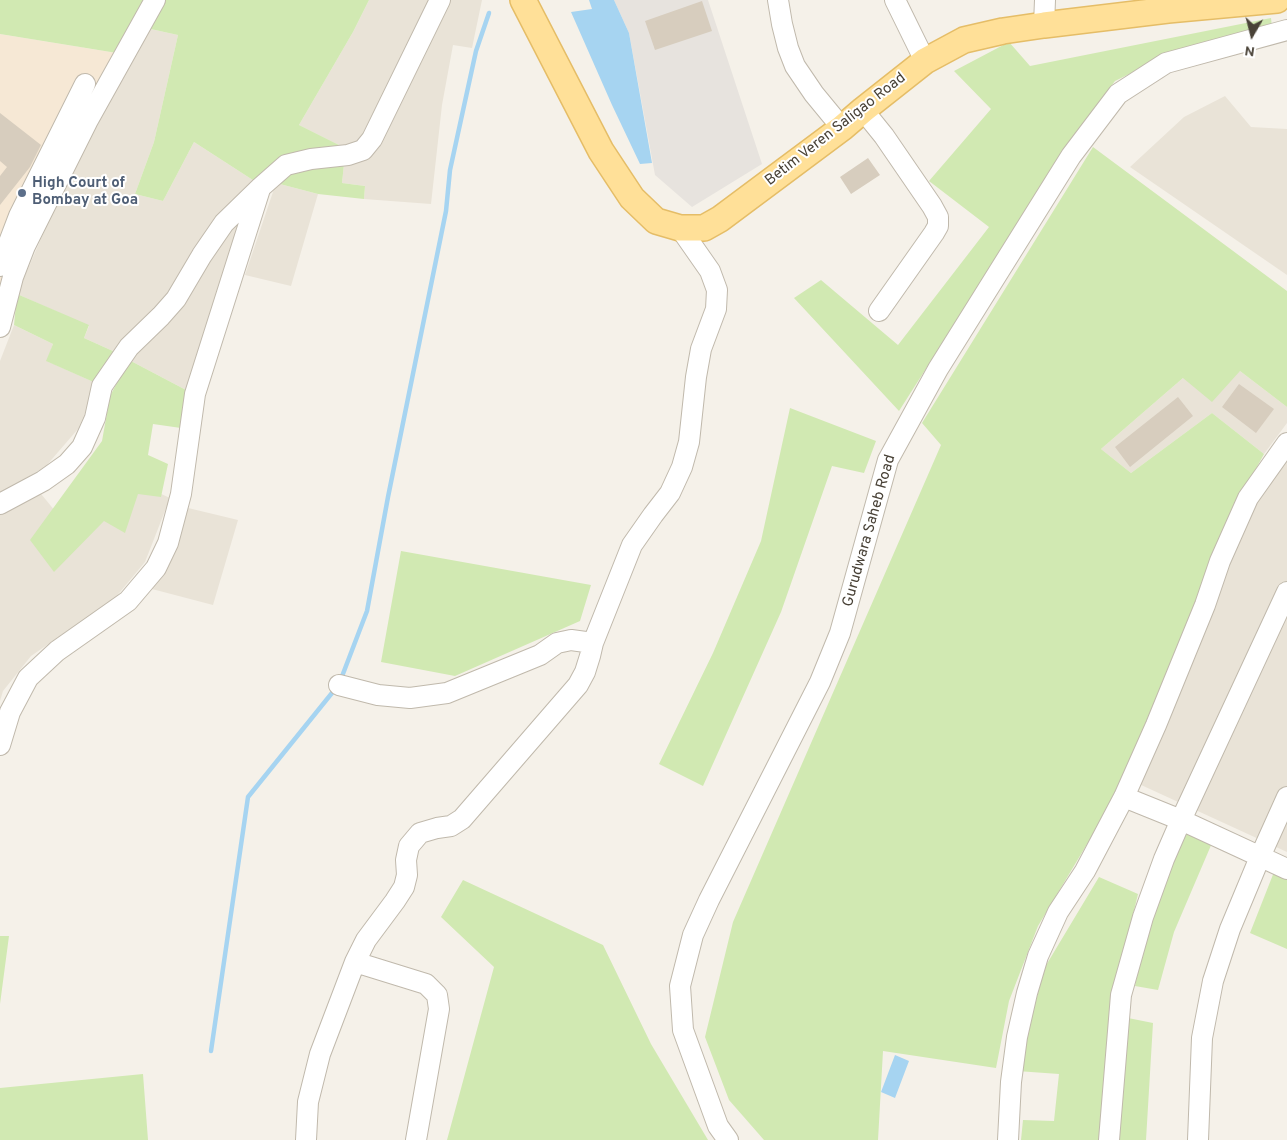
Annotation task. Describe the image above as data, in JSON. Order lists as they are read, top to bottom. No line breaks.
{"streets":{"main road":["Betim Veren Saligao Road"],"street":["Gurudwara Saheb Road"]},"places":["High Court of Bombay at Goa"],"north":"bottom"}
